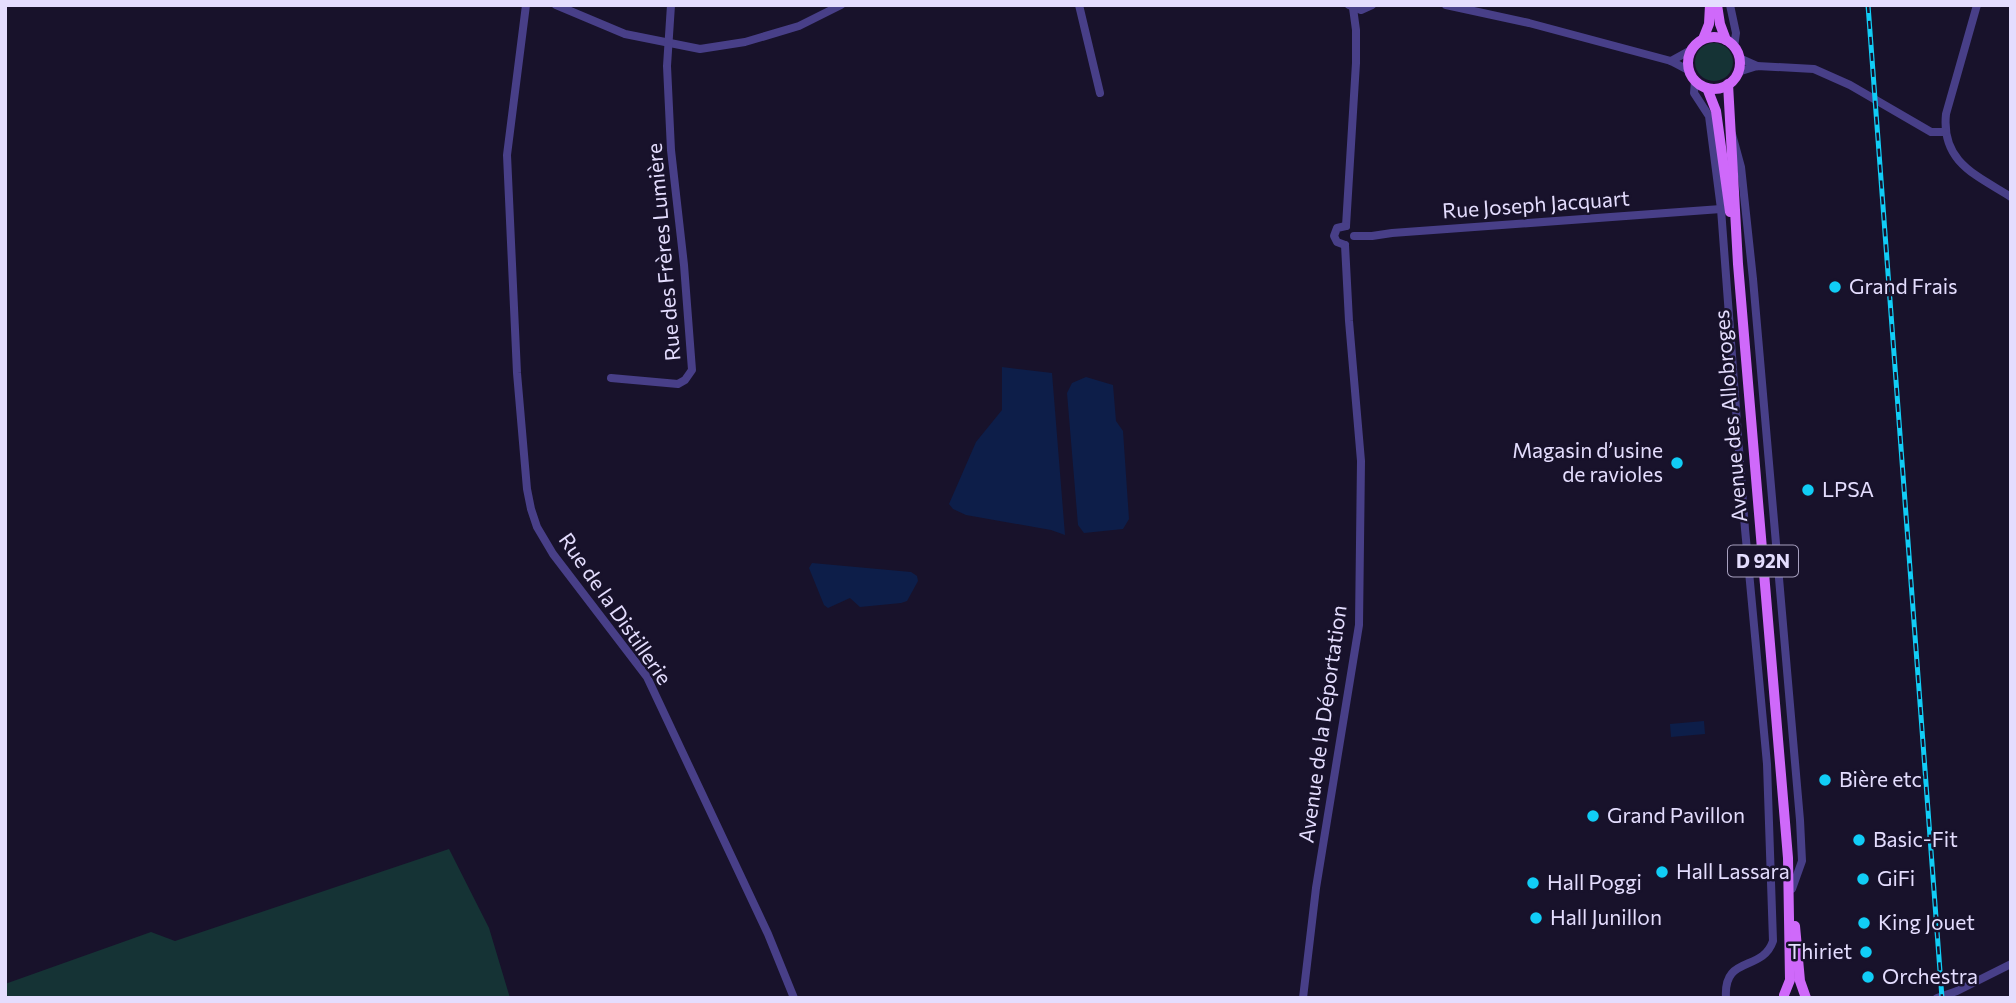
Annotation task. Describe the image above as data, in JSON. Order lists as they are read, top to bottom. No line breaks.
{"streets":{"main road":["Avenue des Allobroges","D 92N"],"street":["Rue Joseph Jacquart","Rue des Frères Lumière","Rue de la Distillerie","Avenue de la Déportation"]},"crossings":[["Rue Joseph Jacquart","Avenue de la Déportation"]],"places":["Grand Frais","Magasin d’usine de ravioles","LPSA","Bière etc","Grand Pavillon","Basic-Fit","Hall Lassara","GiFi","Hall Poggi","Hall Junillon","King Jouet","Thiriet","Orchestra"]}
